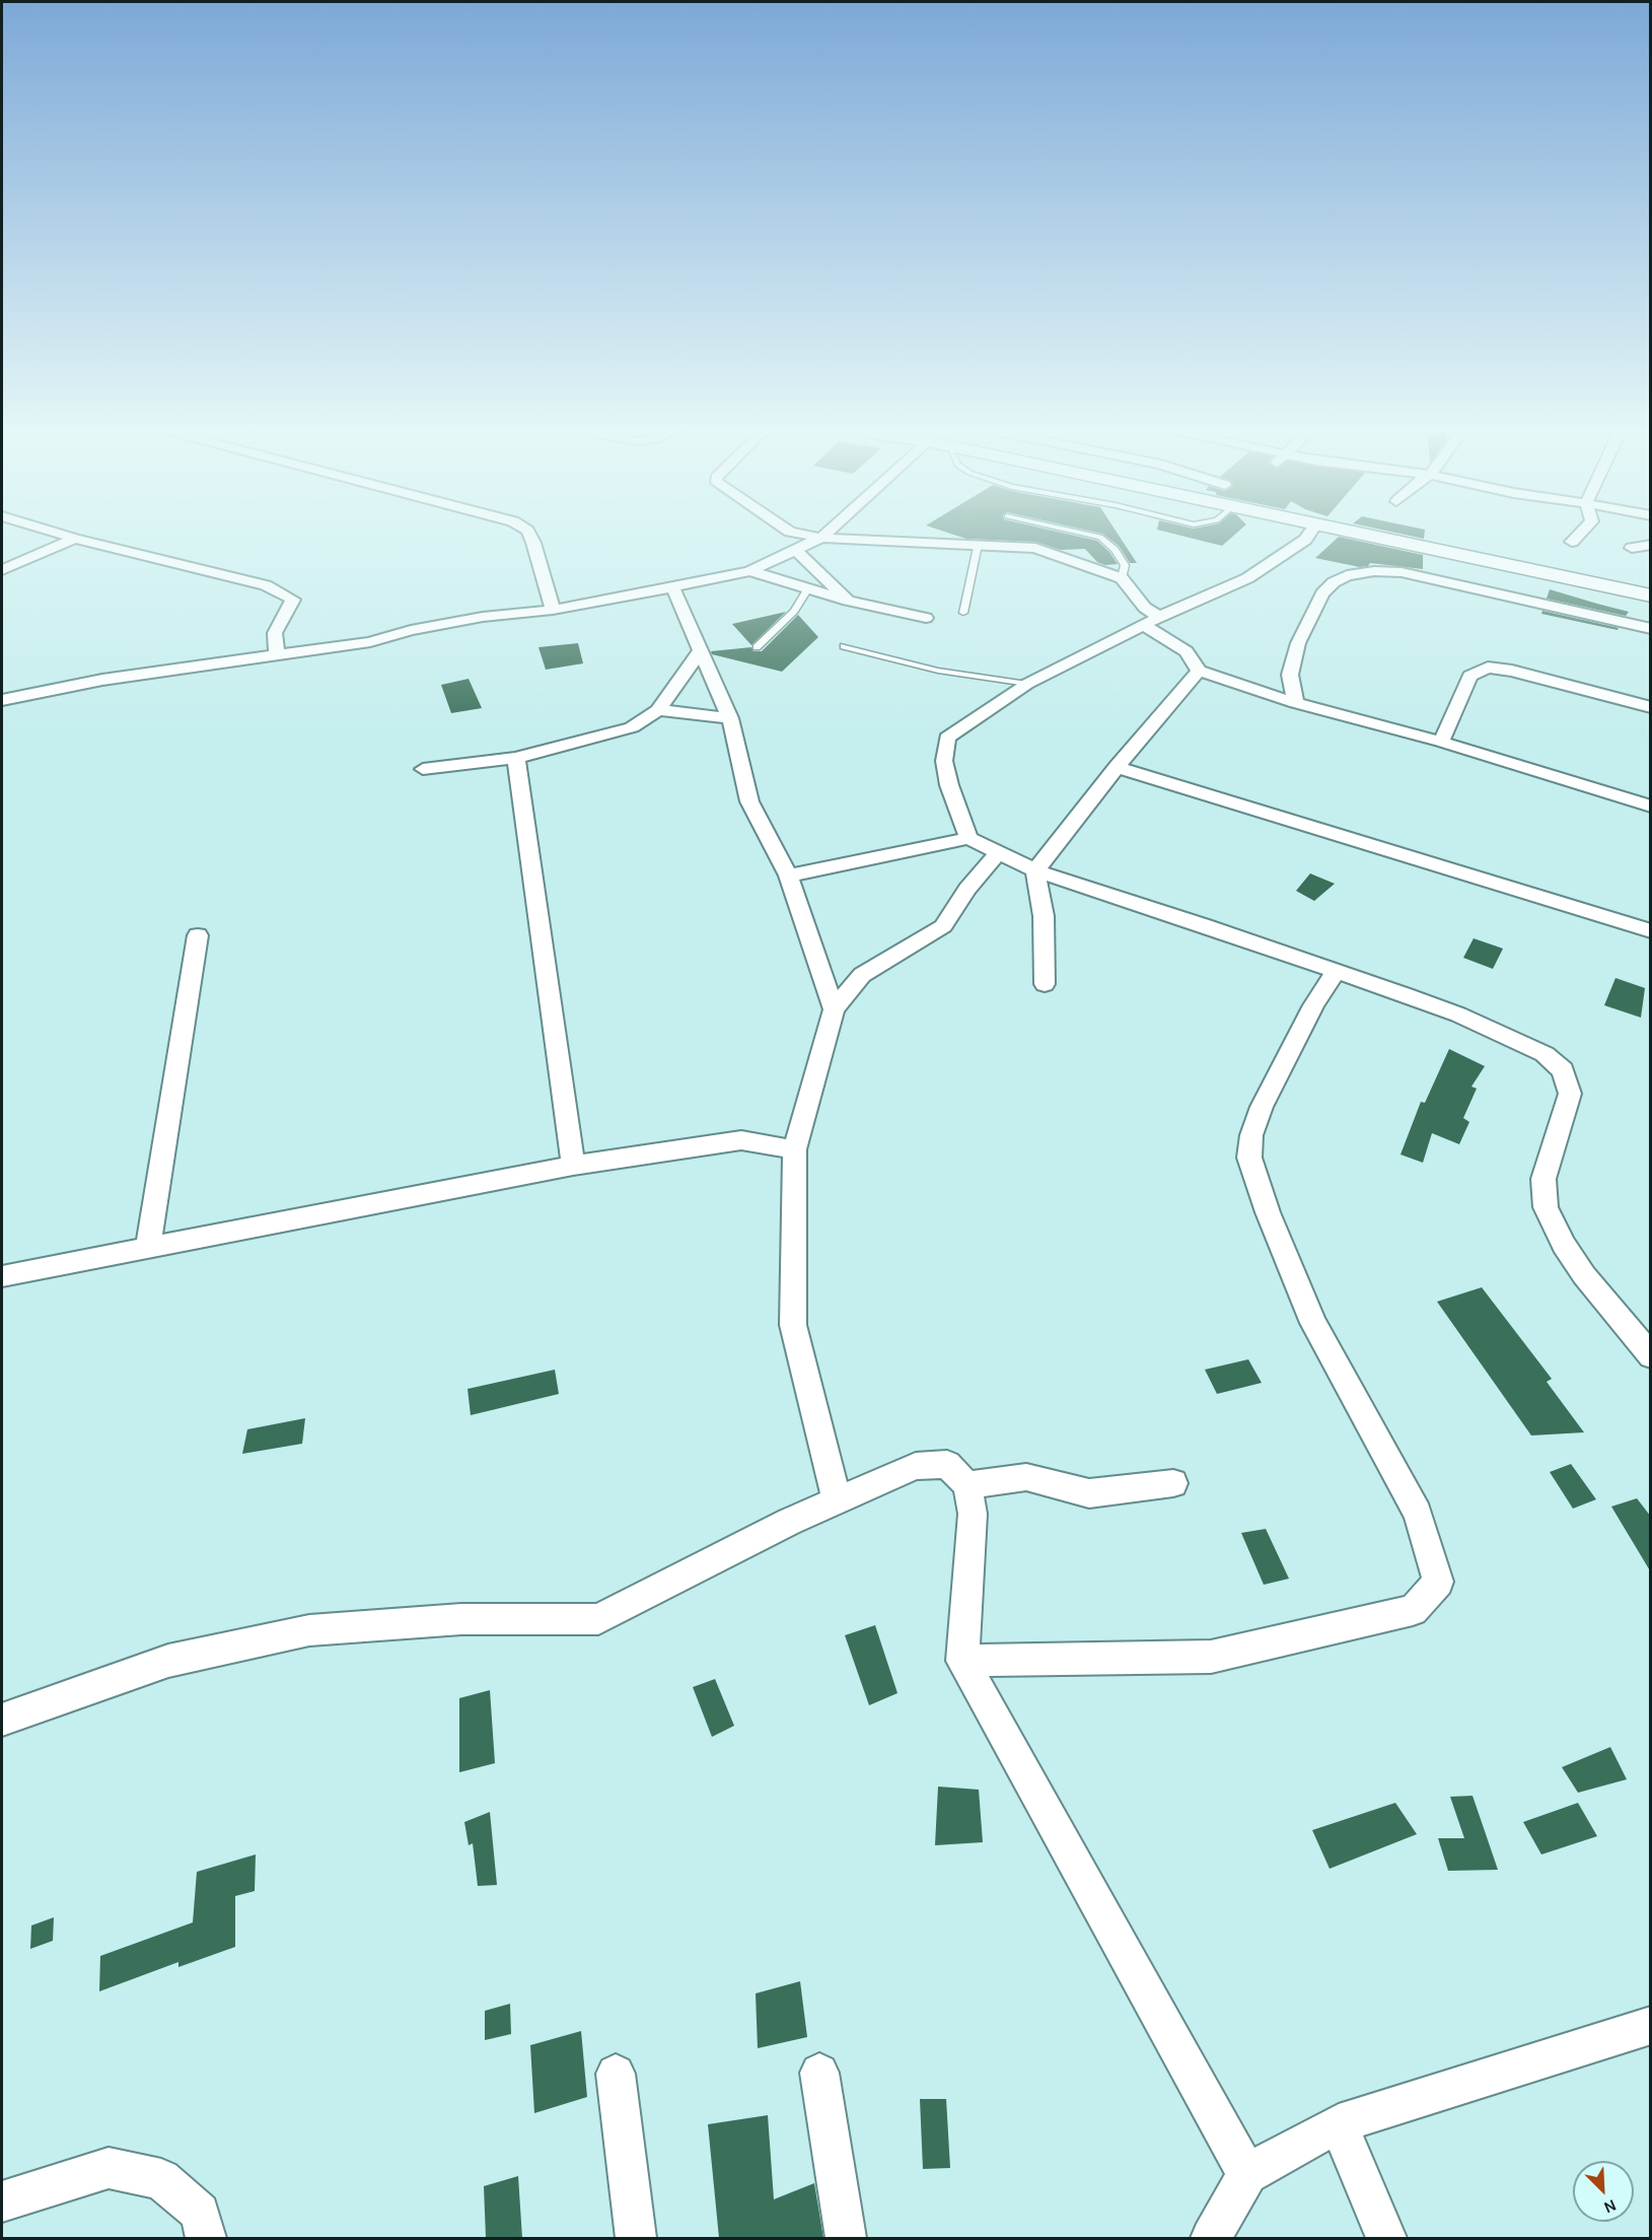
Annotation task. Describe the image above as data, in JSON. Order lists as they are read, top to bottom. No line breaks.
{"north":"bottom right"}
